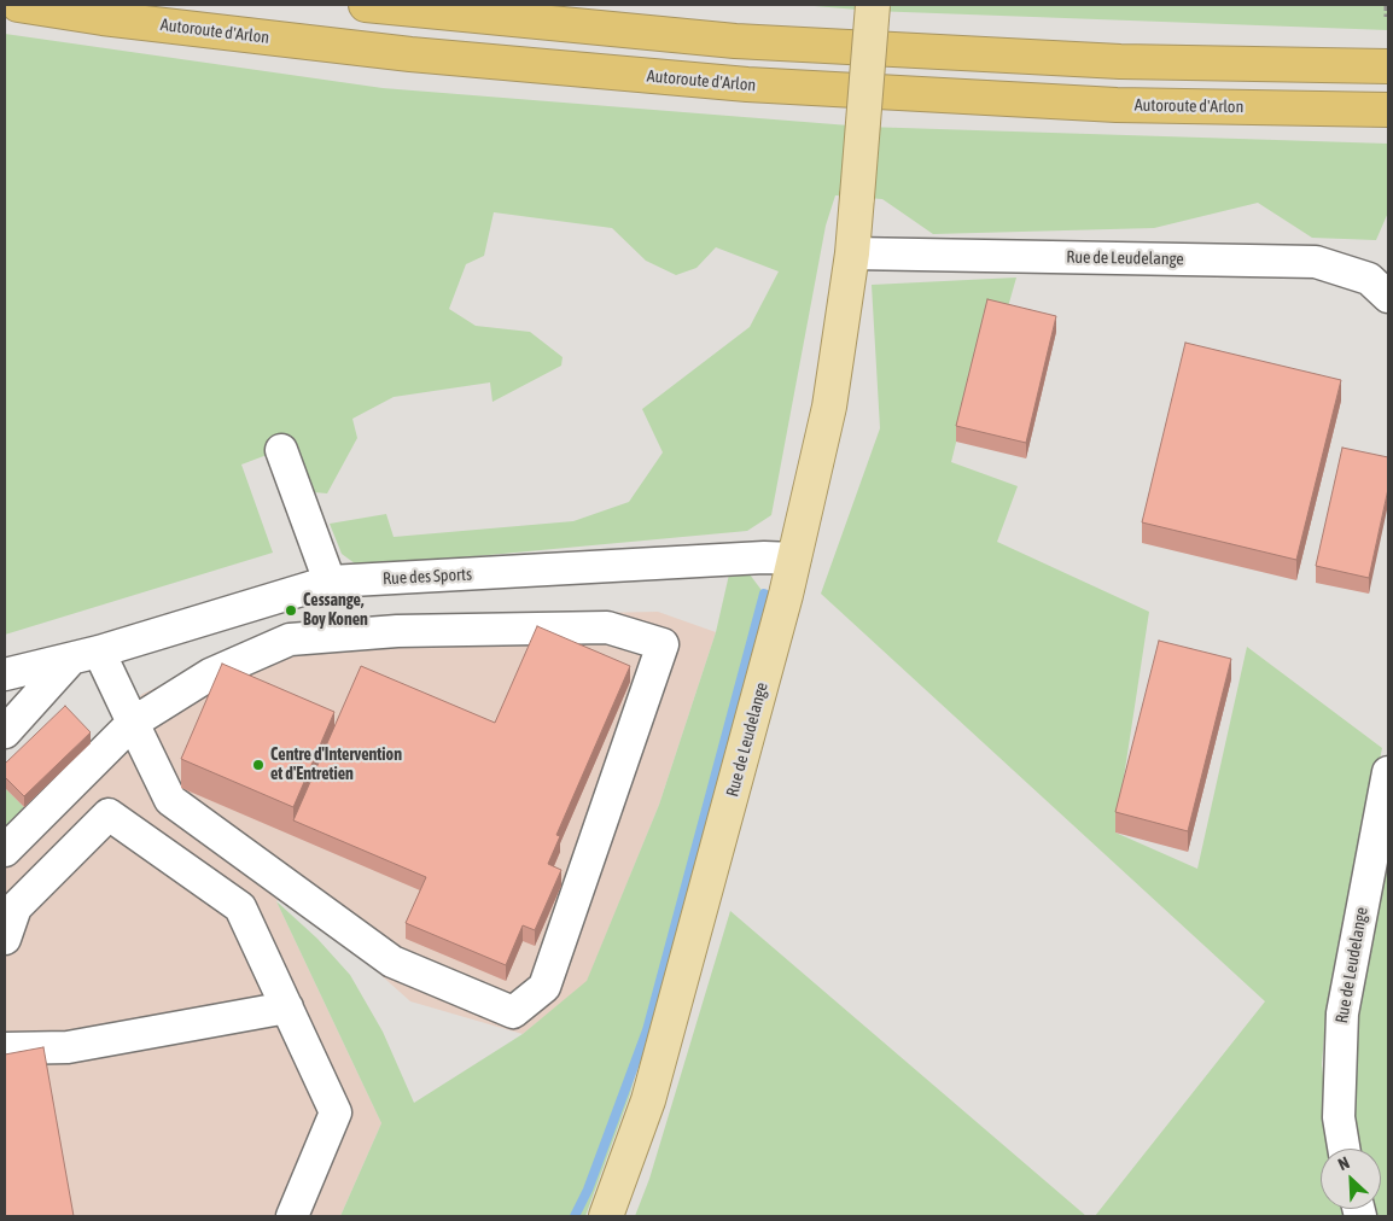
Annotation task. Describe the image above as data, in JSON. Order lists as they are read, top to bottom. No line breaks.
{"streets":{"highway":["Autoroute d'Arlon"],"main road":["Rue de Leudelange"],"street":["Rue des Sports"]},"crossings":[["Rue de Leudelange","Rue des Sports"]],"places":["Cessange, Boy Konen","Centre d'Intervention et d'Entretien"],"north":"top left"}
